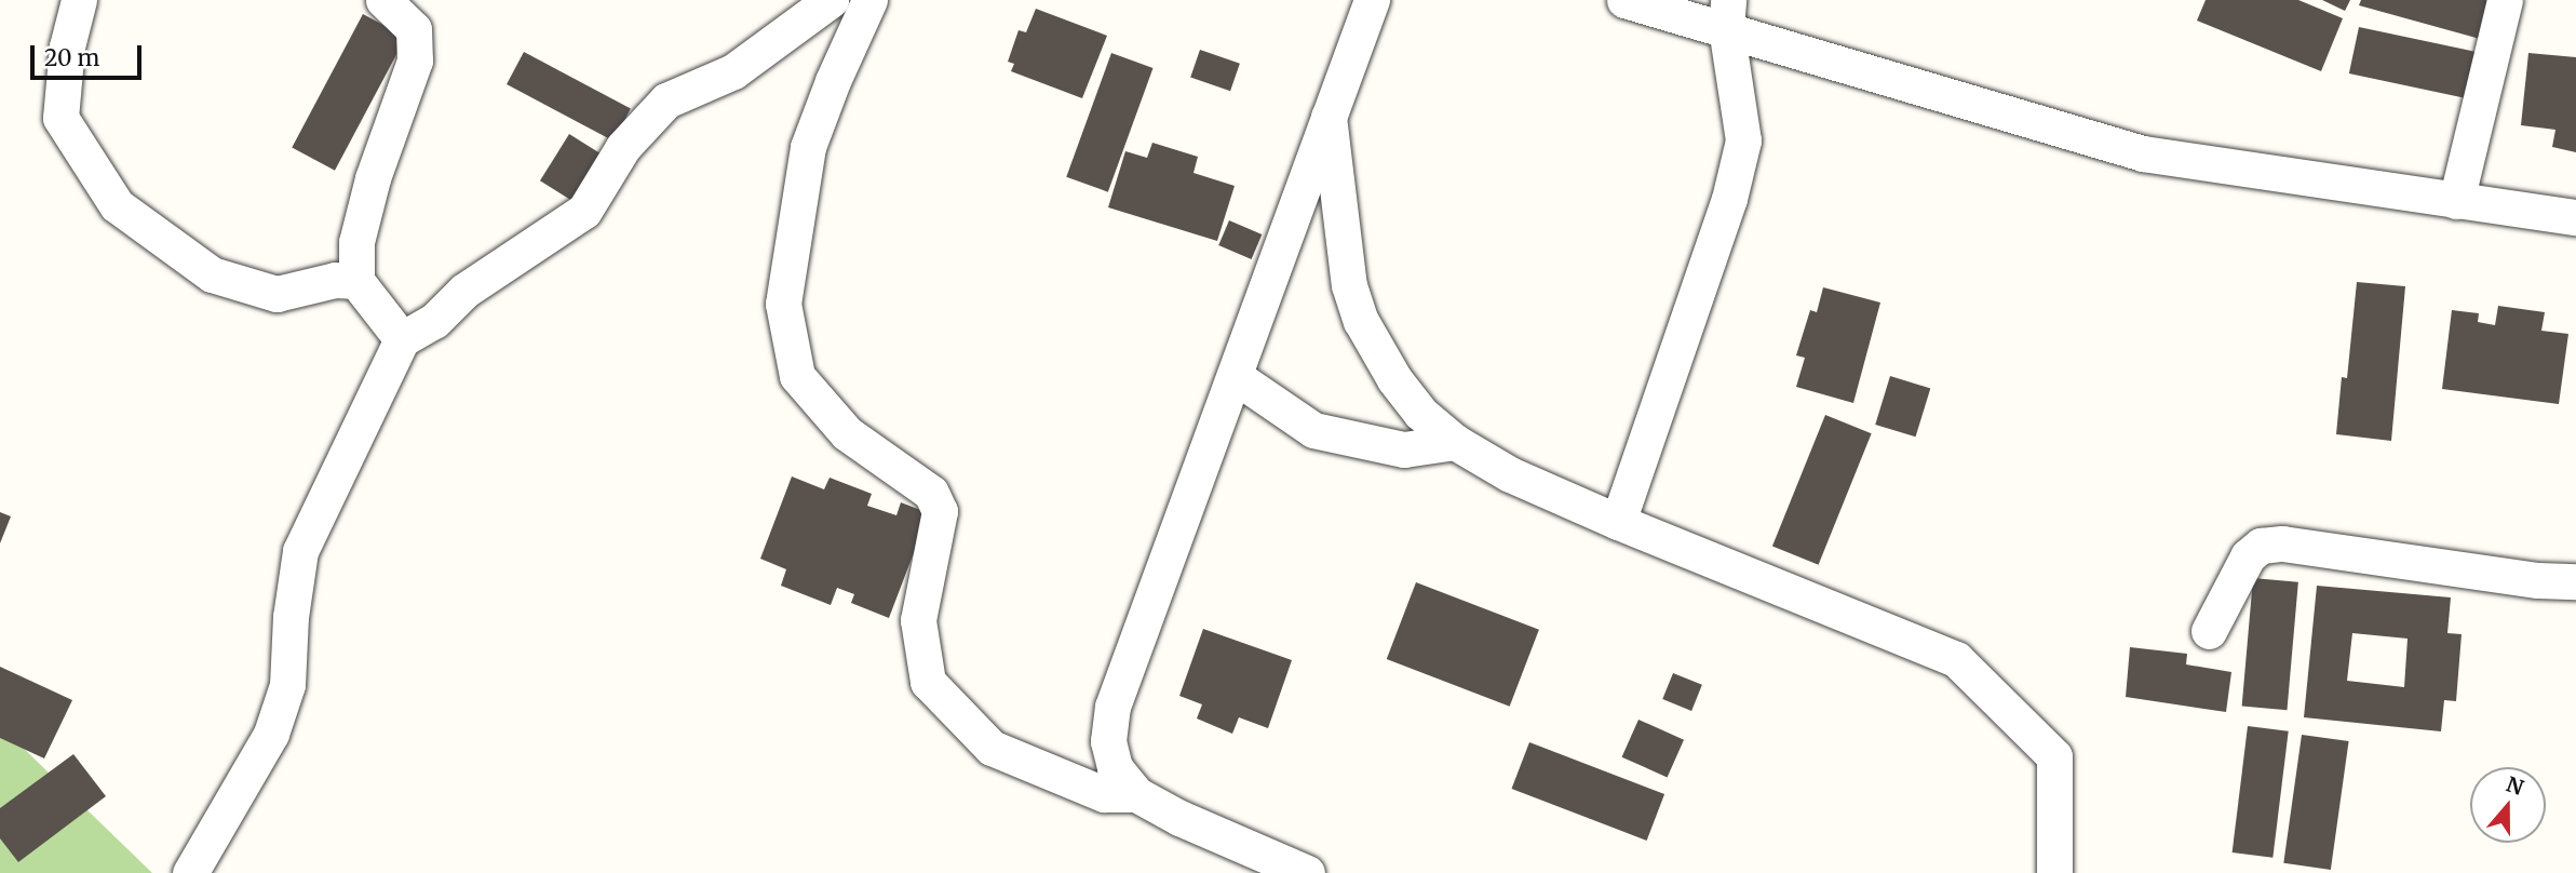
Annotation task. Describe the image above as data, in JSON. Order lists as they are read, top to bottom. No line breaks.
{"scale_bar":"20 m","north":"top"}
